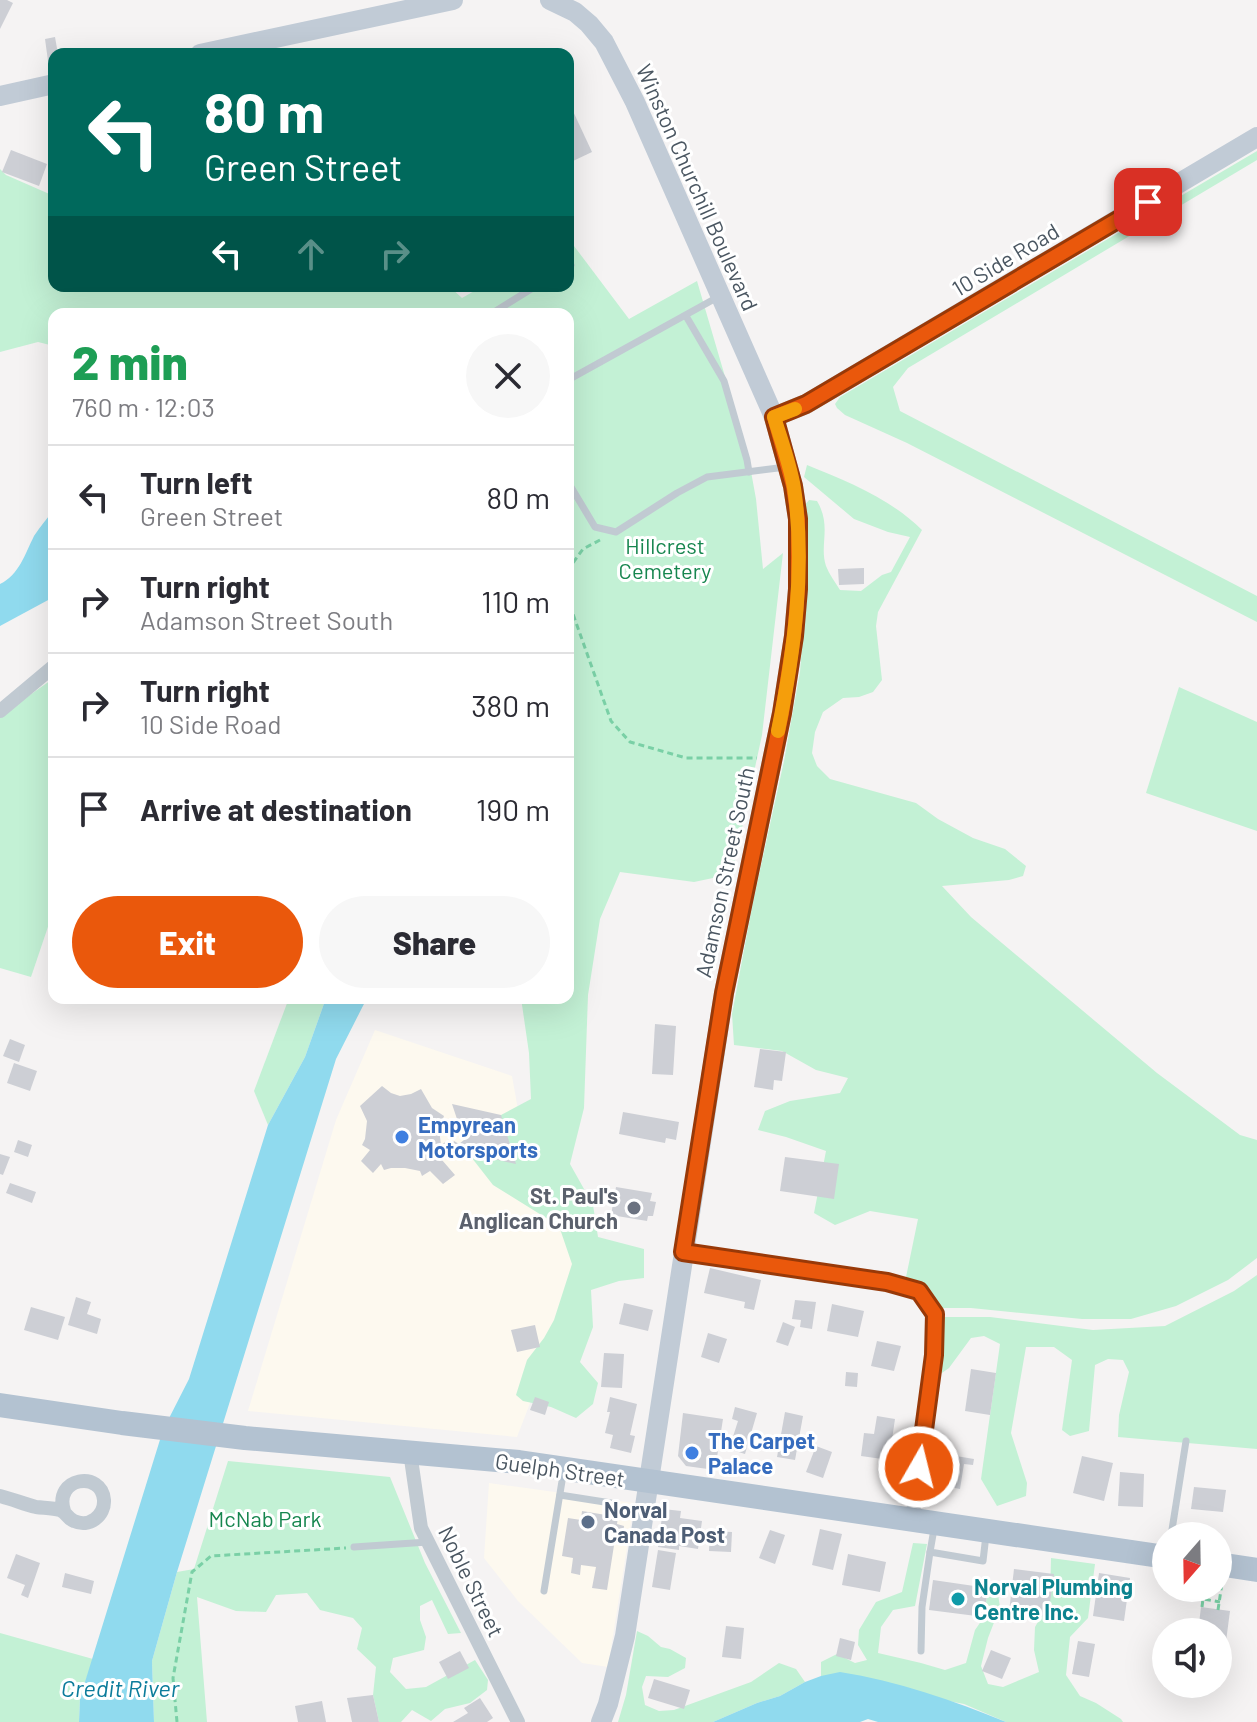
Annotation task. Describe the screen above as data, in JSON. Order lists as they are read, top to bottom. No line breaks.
{"streets":{"main road":["Winston Churchill Boulevard","10 Side Road","Adamson Street South","Guelph Street"],"street":["Noble Street"]},"crossings":[["Winston Churchill Boulevard","10 Side Road"],["Winston Churchill Boulevard","Adamson Street South"],["10 Side Road","Adamson Street South"],["Adamson Street South","Guelph Street"],["Guelph Street","Noble Street"]],"water":["Credit River"],"parks":["Hillcrest Cemetery","McNab Park"],"places":["Empyrean Motorsports","St. Paul's Anglican Church","The Carpet Palace","Norval Canada Post","Norval Plumbing Centre Inc."],"north":"bottom","page":{"turn":["80 m","Green Street"],"heading":["2 min","760 m · 12:03"],"list":[{"name":"Turn left","note":"Green Street","value":"80 m"},{"name":"Turn right","note":"Adamson Street South","value":"110 m"},{"name":"Turn right","note":"10 Side Road","value":"380 m"},{"name":"Arrive at destination","value":"190 m"}],"buttons":["Exit","Share"]}}
